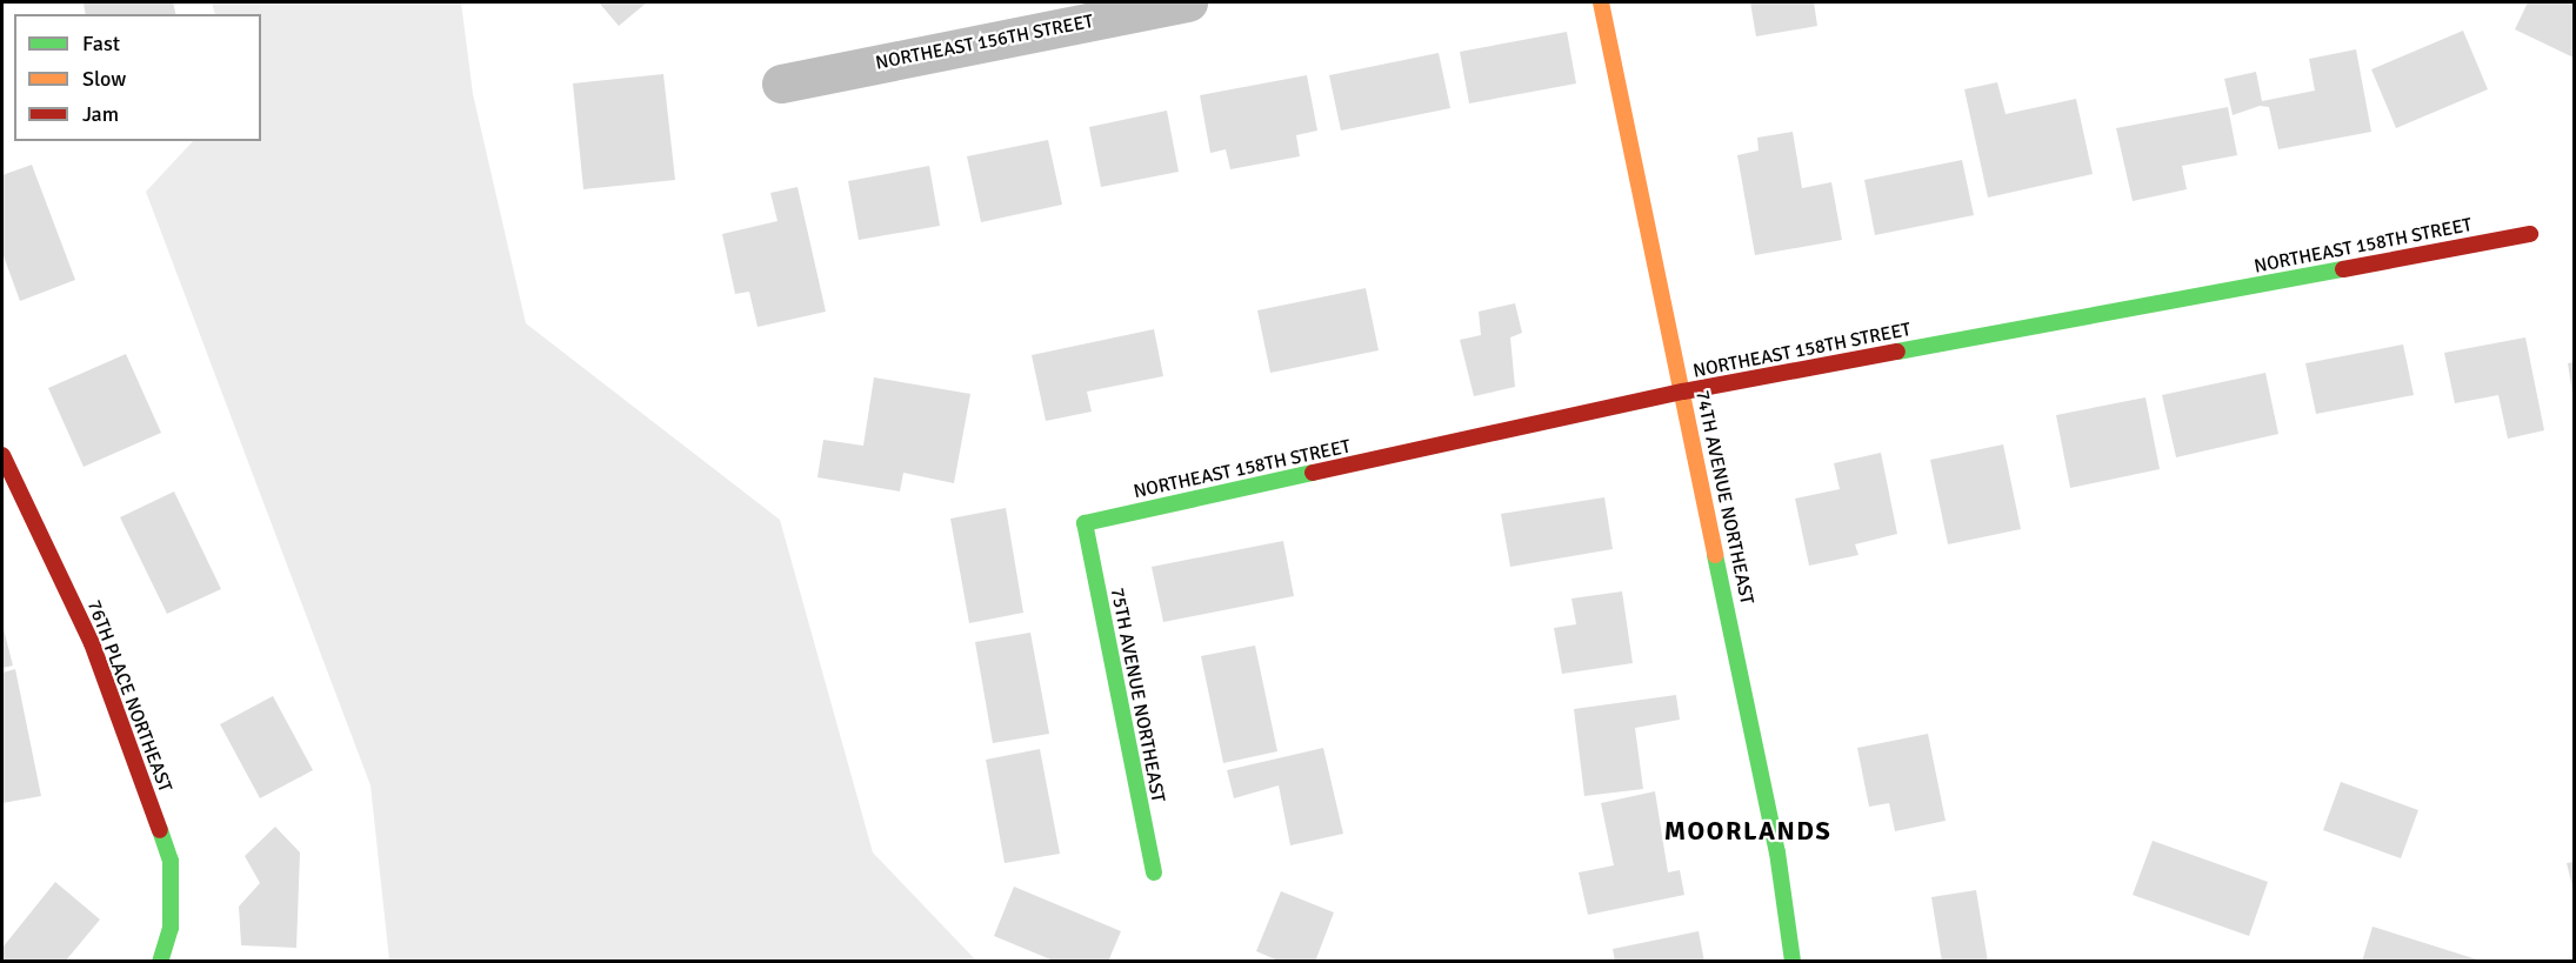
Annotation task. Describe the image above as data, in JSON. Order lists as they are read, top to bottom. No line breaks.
{"streets":{"street":["NORTHEAST 156TH STREET","NORTHEAST 158TH STREET","74TH AVENUE NORTHEAST","75TH AVENUE NORTHEAST","76TH PLACE NORTHEAST"]},"crossings":[["NORTHEAST 158TH STREET","74TH AVENUE NORTHEAST"],["NORTHEAST 158TH STREET","75TH AVENUE NORTHEAST"]],"districts":["MOORLANDS"],"legend":["Fast","Slow","Jam"]}
